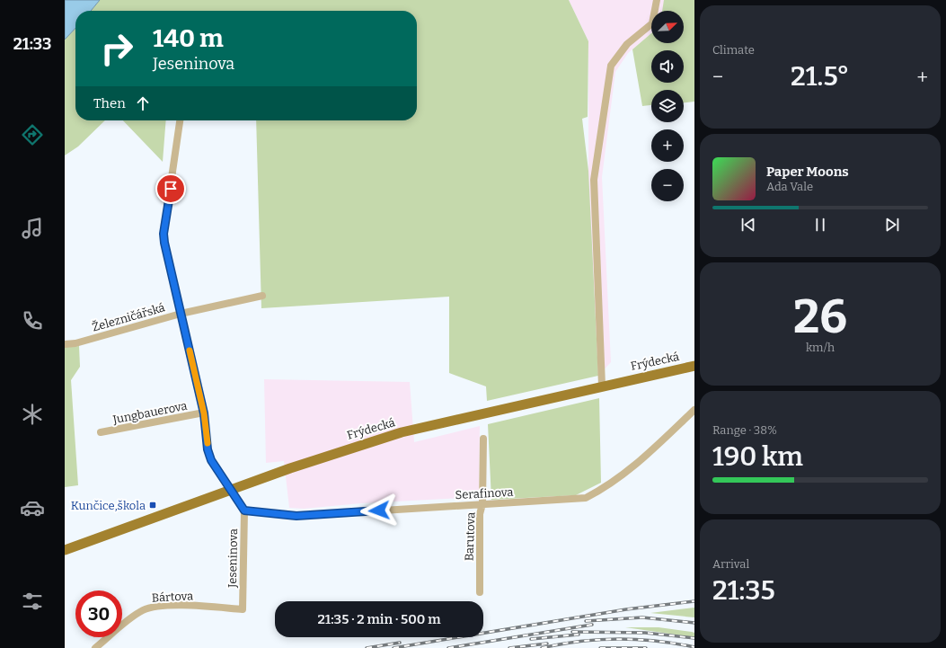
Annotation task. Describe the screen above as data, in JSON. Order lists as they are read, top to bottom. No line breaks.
{"streets":{"main road":["Frýdecká"],"street":["Železničářská","Jungbauerova","Serafinova","Barutova","Jeseninova","Bártova"]},"crossings":[["Serafinova","Barutova"],["Serafinova","Jeseninova"],["Jeseninova","Bártova"]],"places":{"transit":["Kunčice,škola"]},"north":"top right","page":{"tabs":"21:33","tile":["Climate",["26","km/h"],["Range · 38%","190 km"],["Arrival","21:35"]],"map_buttons":["+","−"],"turn":["140 m","Jeseninova"],"heat":["−","21.5°","+"],"then":"Then","song":["Paper Moons","Ada Vale"],"limit":"30","trip":"21:35 · 2 min · 500 m"}}
